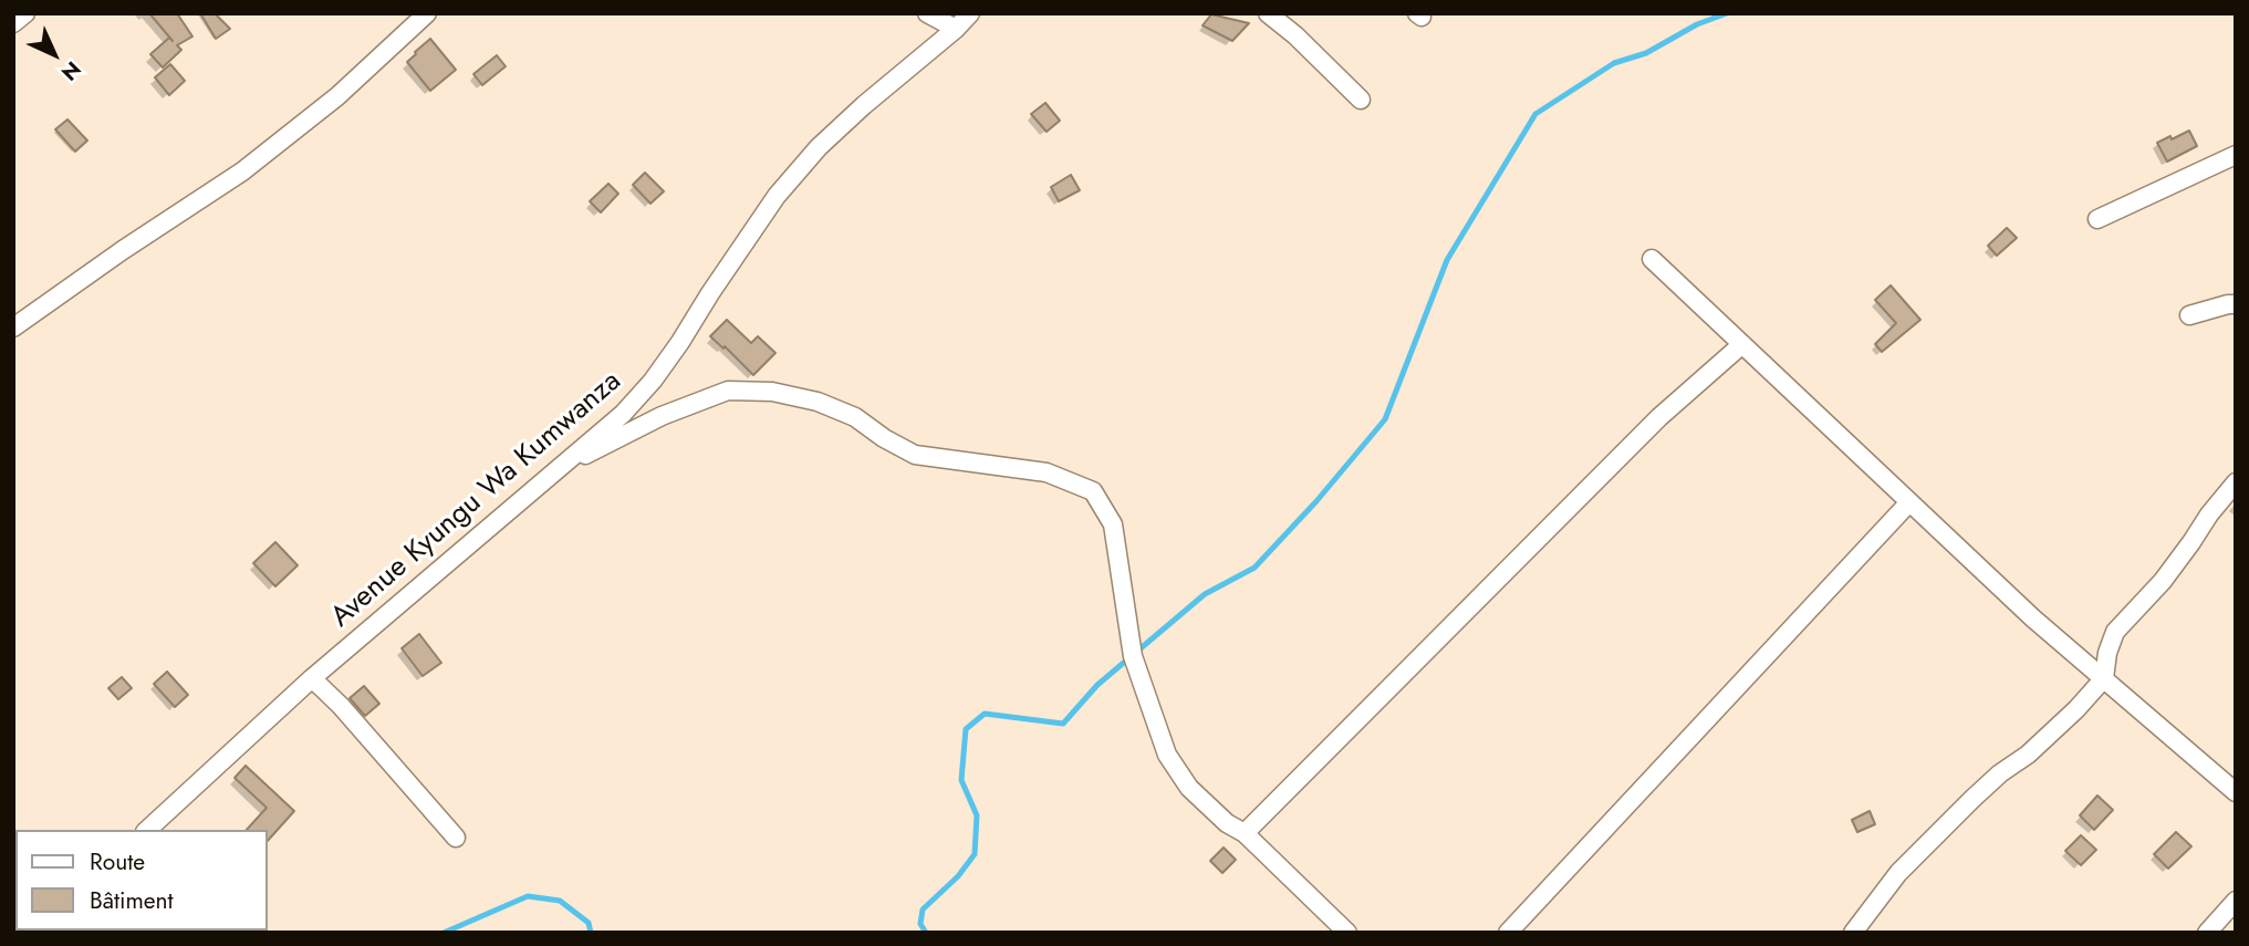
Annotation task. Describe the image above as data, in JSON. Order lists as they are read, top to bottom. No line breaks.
{"streets":{"street":["Avenue Kyungu Wa Kumwanza"]},"legend":["Route","Bâtiment"],"north":"bottom right"}
